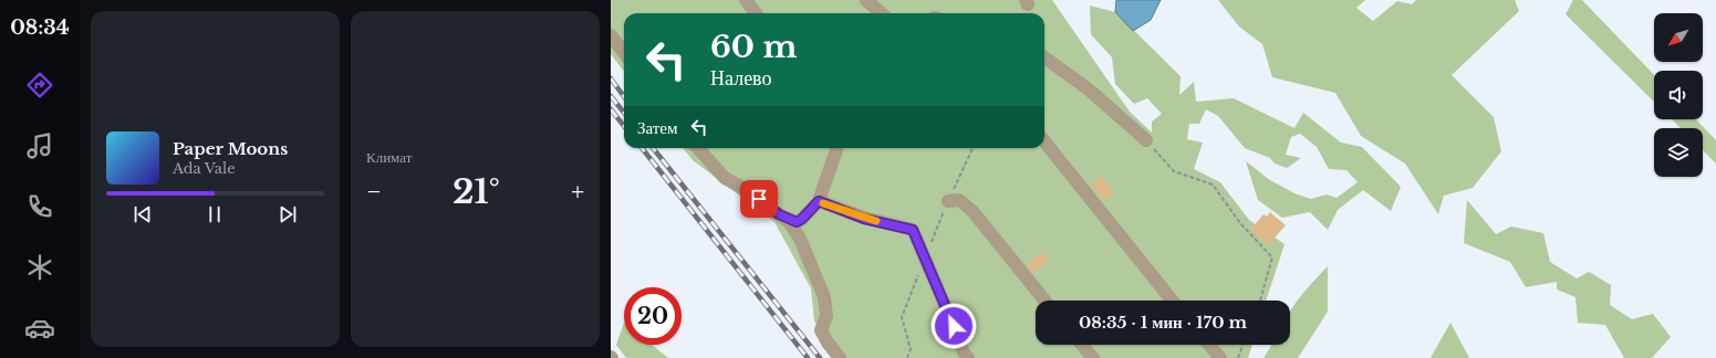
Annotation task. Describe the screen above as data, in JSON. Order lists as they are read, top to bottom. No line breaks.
{"north":"bottom left","page":{"tabs":"08:34","tile":"Климат","turn":["60 m","Налево"],"then":"Затем","song":["Paper Moons","Ada Vale"],"heat":["−","21°","+"],"limit":"20","trip":"08:35 · 1 мин · 170 m"}}
